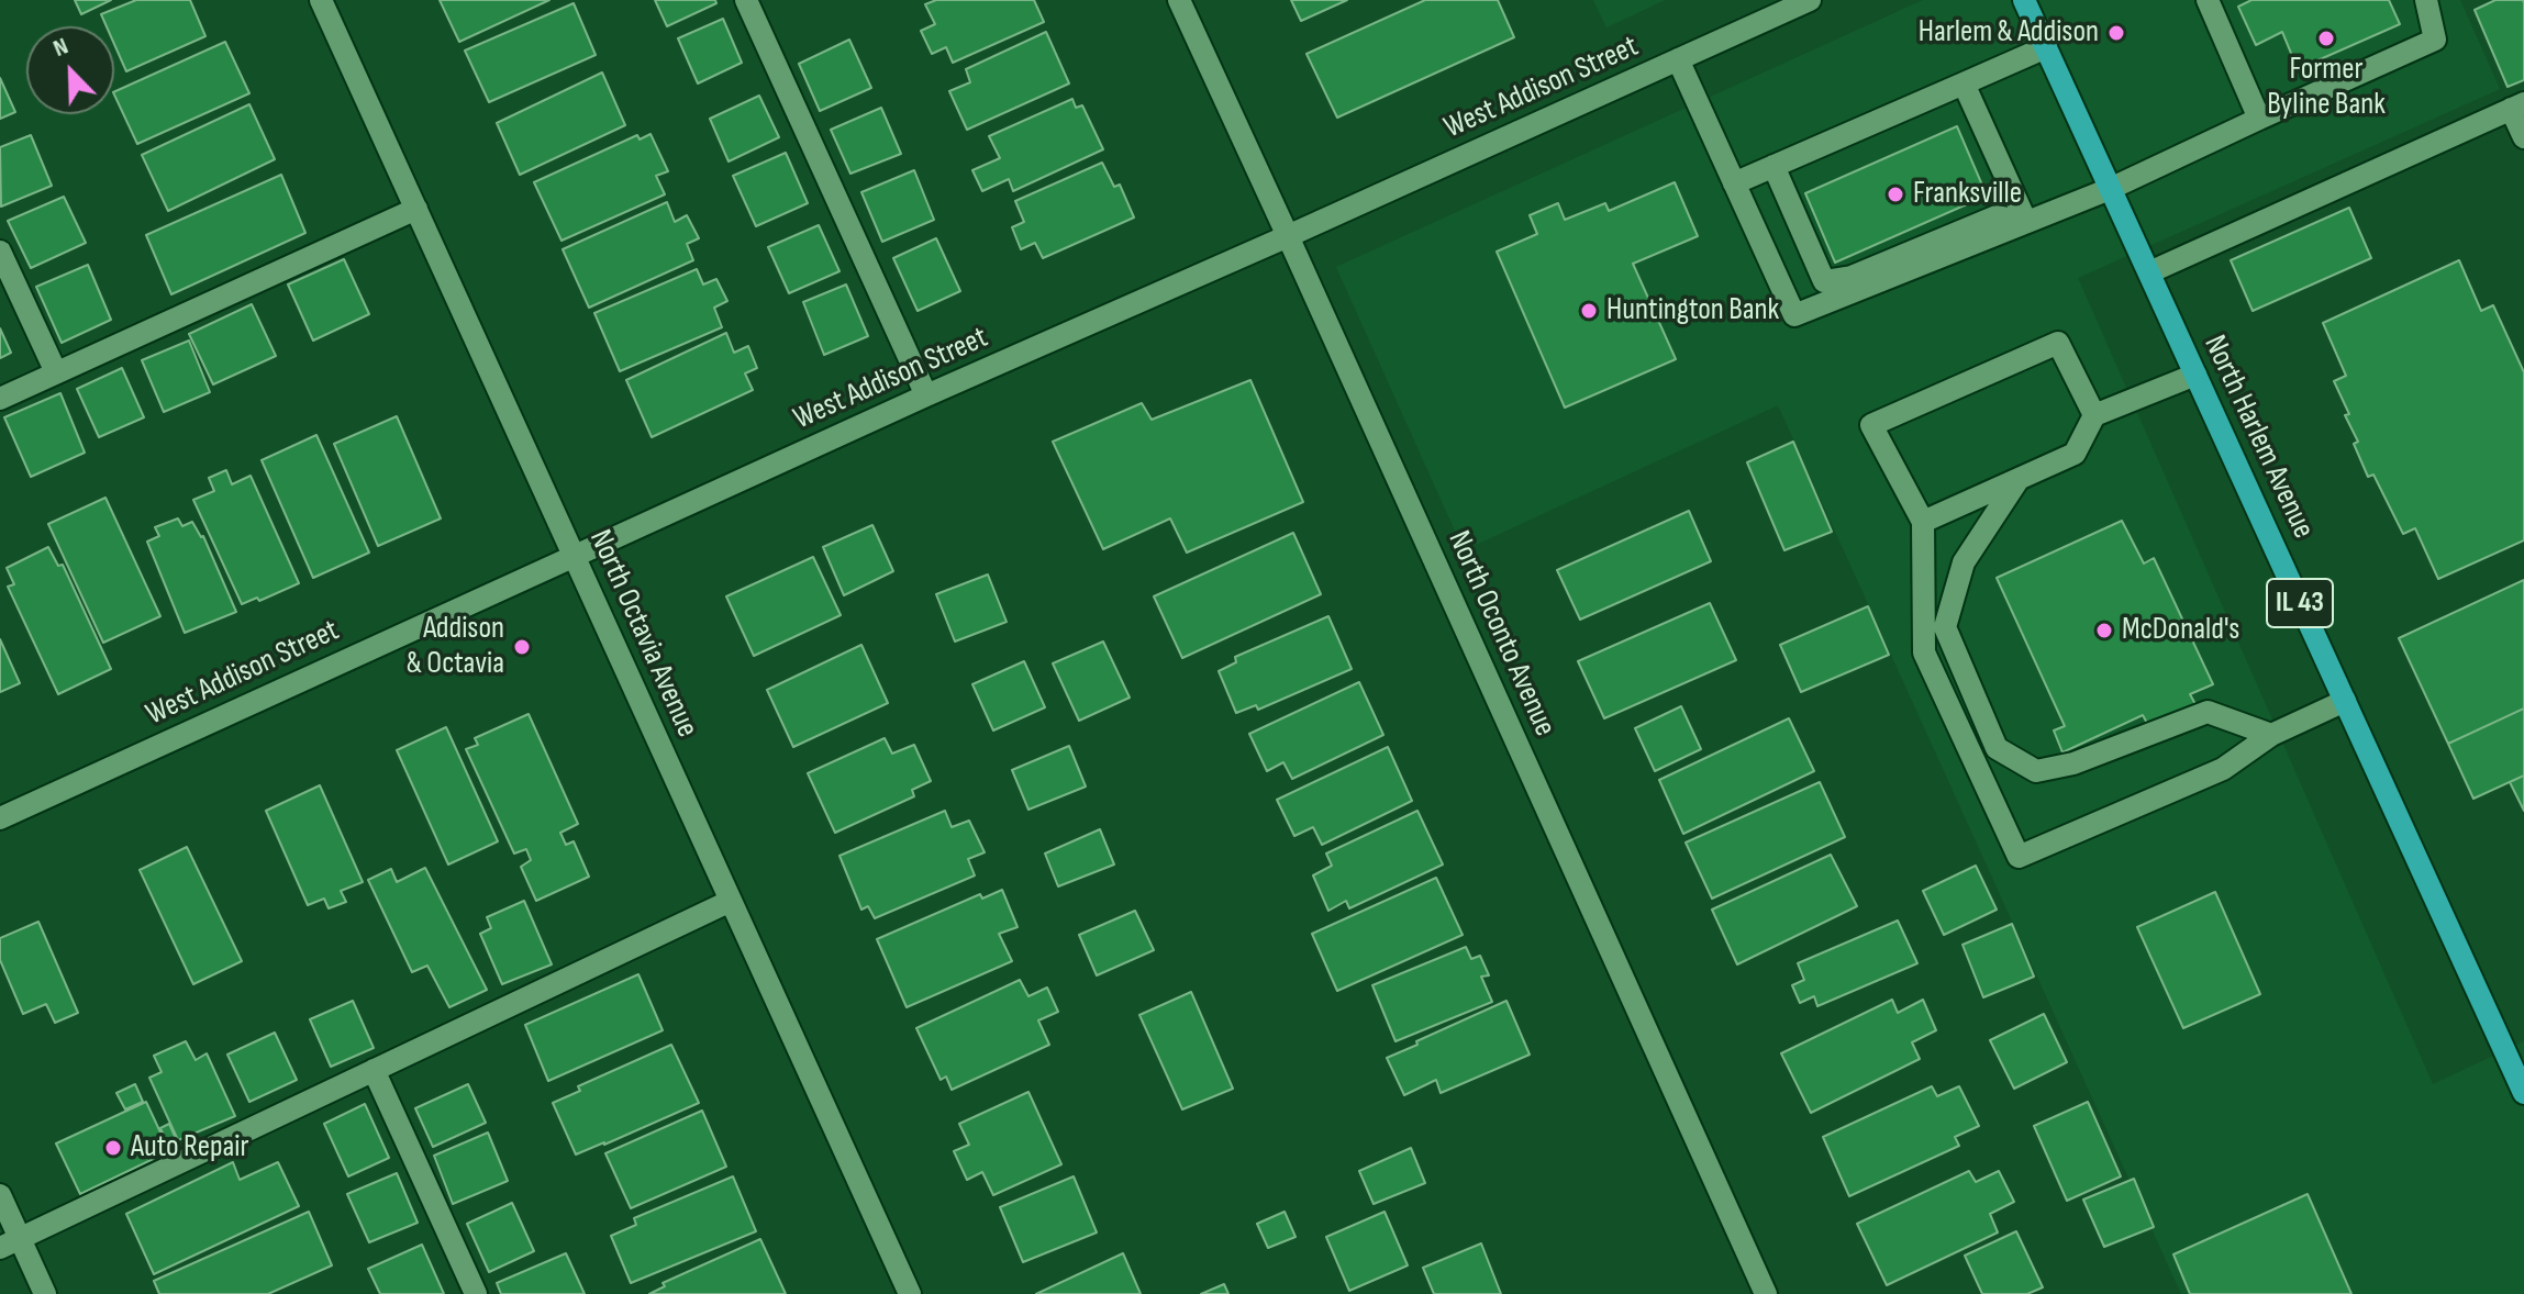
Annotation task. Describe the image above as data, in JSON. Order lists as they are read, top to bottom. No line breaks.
{"streets":{"main road":["North Harlem Avenue","IL 43"],"street":["West Addison Street","North Octavia Avenue","North Oconto Avenue"]},"crossings":[["West Addison Street","North Octavia Avenue"],["West Addison Street","North Oconto Avenue"]],"places":["Harlem & Addison","Former Byline Bank","Franksville","Huntington Bank","McDonald's","Addison & Octavia","Auto Repair"],"north":"top left"}
